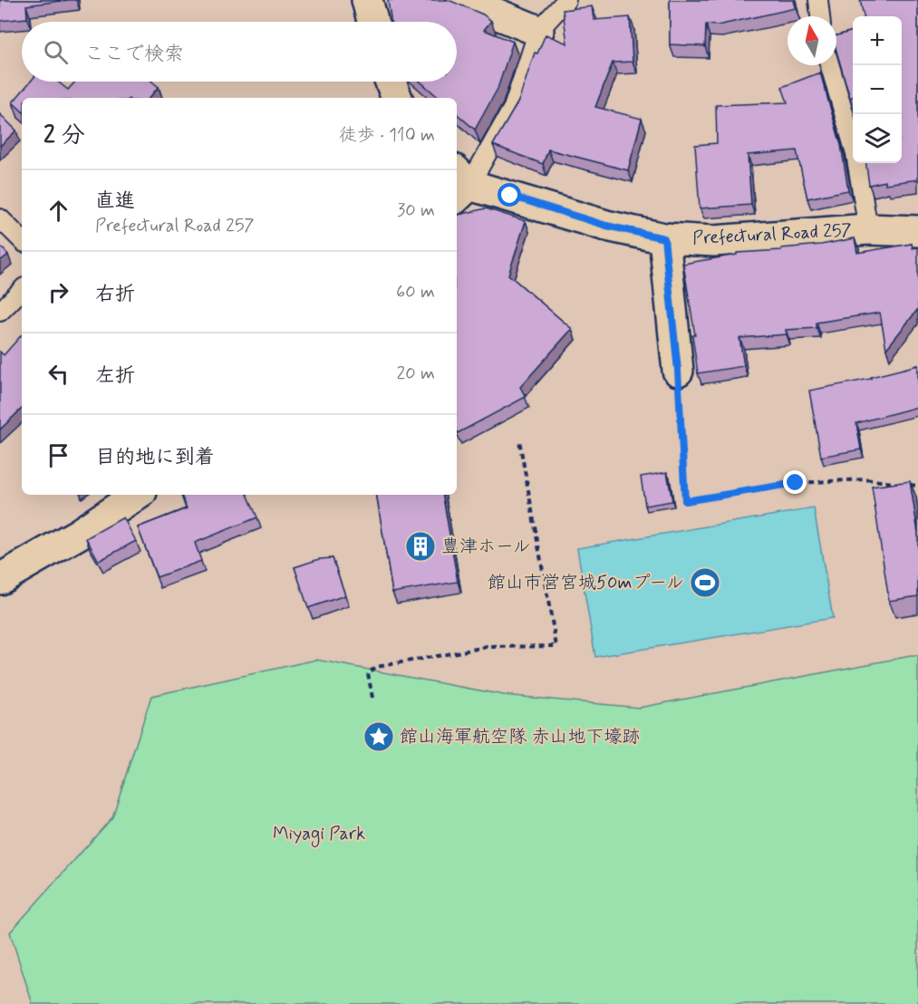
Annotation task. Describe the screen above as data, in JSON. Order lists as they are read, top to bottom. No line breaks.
{"streets":{"main road":["Prefectural Road 257"]},"parks":["Miyagi Park"],"places":{"building":["豊津ホール"],"sports":["館山市営宮城50mプール"],"place":["館山海軍航空隊 赤山地下壕跡"]},"north":"top","page":{"map_buttons":["+","−"],"search":"ここで検索","heading":["2 分","徒歩 · 110 m"],"list":[["直進","Prefectural Road 257","30 m"],["右折","60 m"],["左折","20 m"],"目的地に到着"]}}
